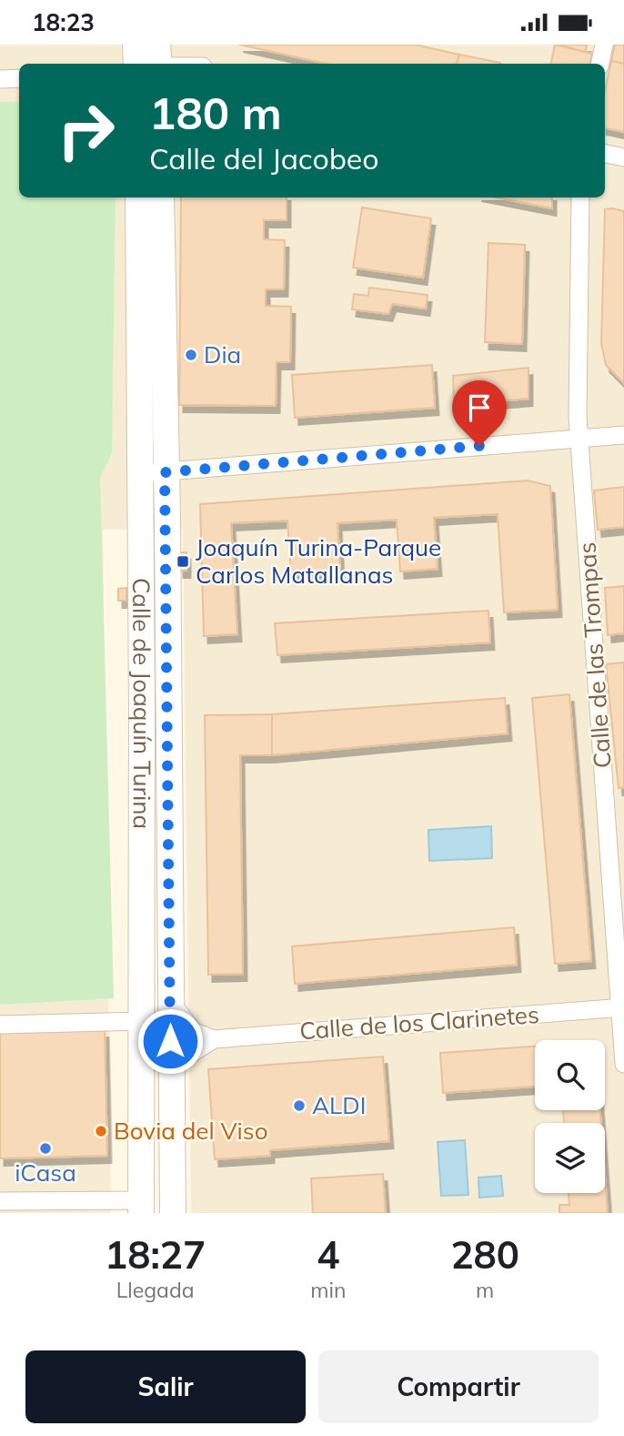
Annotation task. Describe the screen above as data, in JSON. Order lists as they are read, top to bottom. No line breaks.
{"streets":{"main road":["Calle de Joaquín Turina"],"street":["Calle de las Trompas","Calle de los Clarinetes"]},"crossings":[["Calle de las Trompas","Calle de los Clarinetes"],["Calle de Joaquín Turina","Calle de los Clarinetes"]],"places":{"other":["Dia","ALDI","Bovia del Viso","iCasa"],"transit":["Joaquín Turina-Parque Carlos Matallanas"]},"page":{"status":"18:23","turn":["180 m","Calle del Jacobeo"],"eta":["18:27","Llegada","4","min","280","m"],"buttons":["Salir","Compartir"]}}
